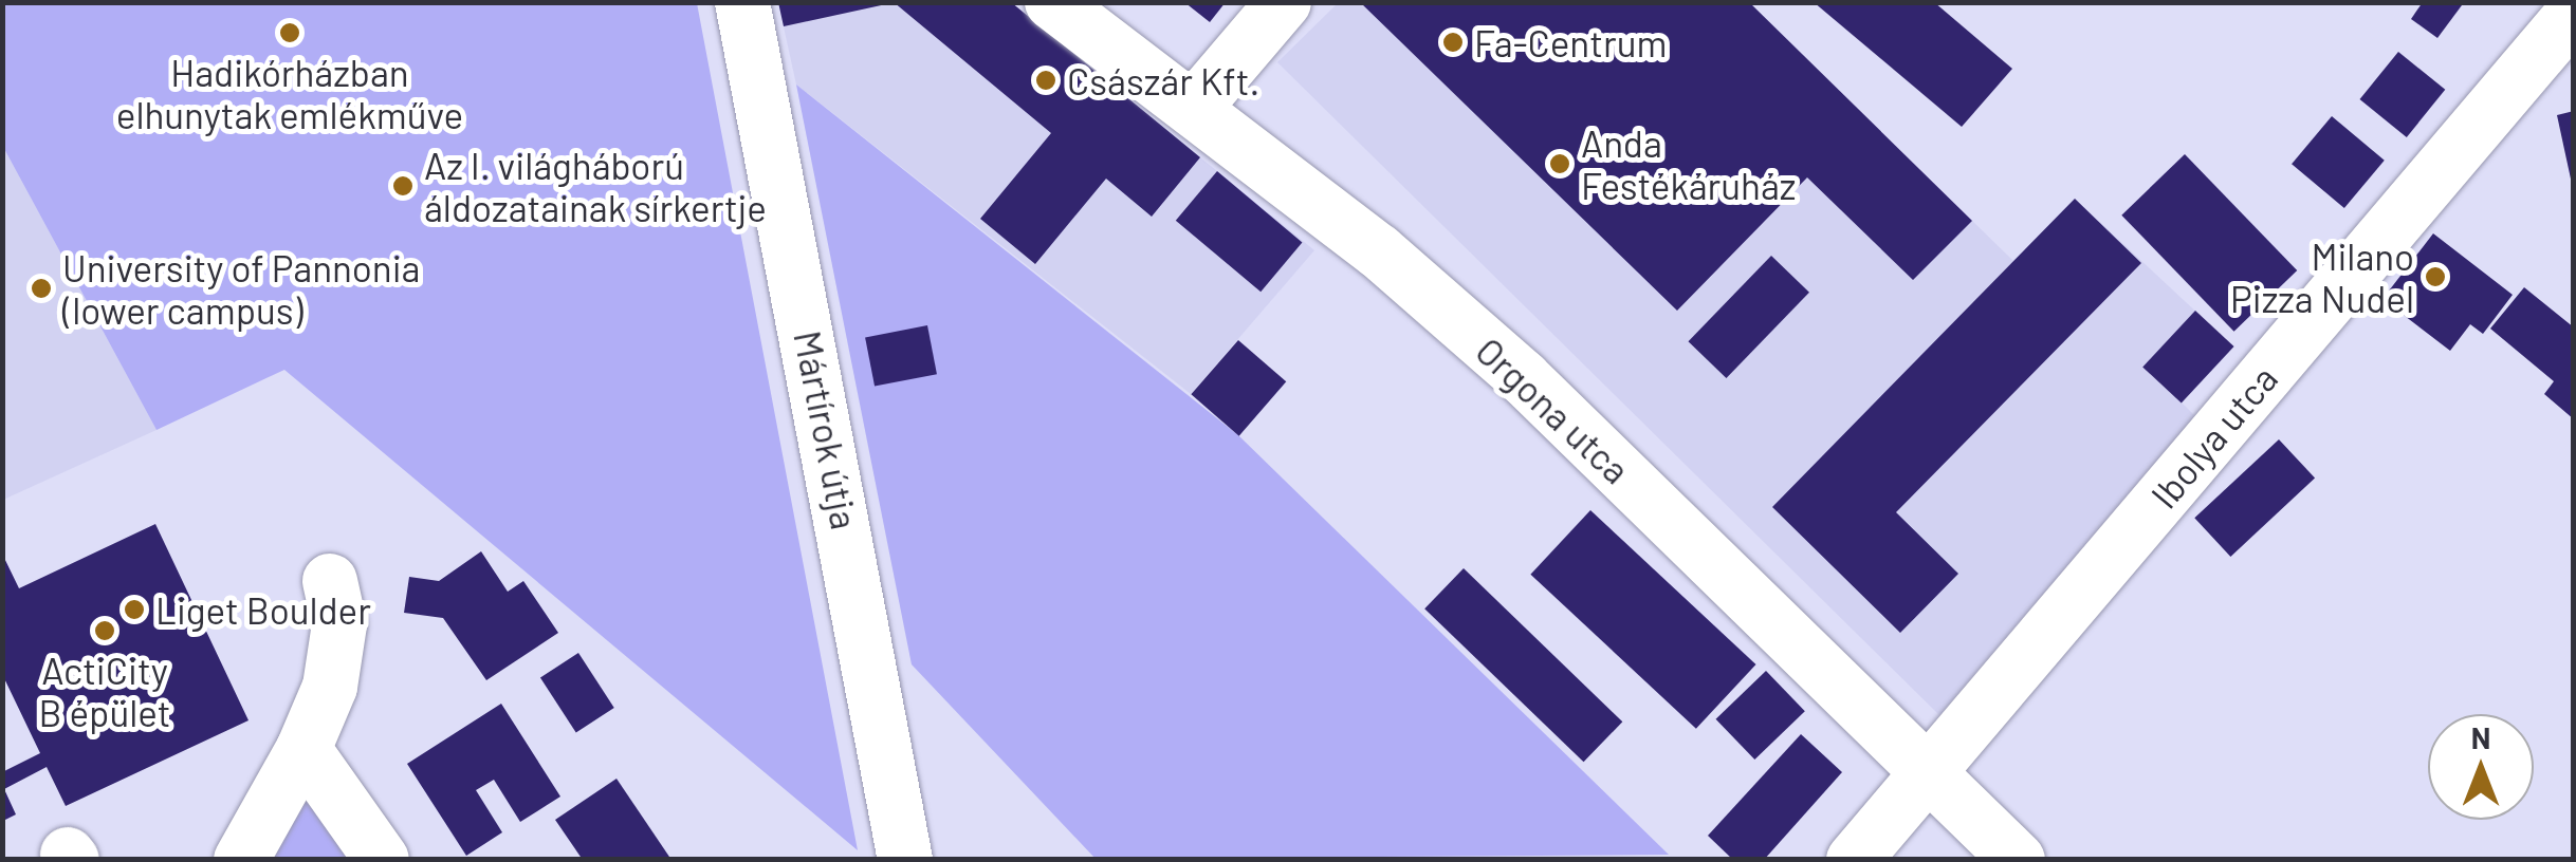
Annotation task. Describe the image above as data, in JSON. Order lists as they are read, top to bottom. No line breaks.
{"streets":{"street":["Orgona utca","Mártírok útja","Ibolya utca"]},"crossings":[["Orgona utca","Ibolya utca"]],"places":["Hadikórházban elhunytak emlékműve","Fa-Centrum","Császár Kft.","Anda Festékáruház","Az I. világháború áldozatainak sírkertje","Milano Pizza Nudel","University of Pannonia (lower campus)","Liget Boulder","ActiCity B épület"],"north":"top"}
